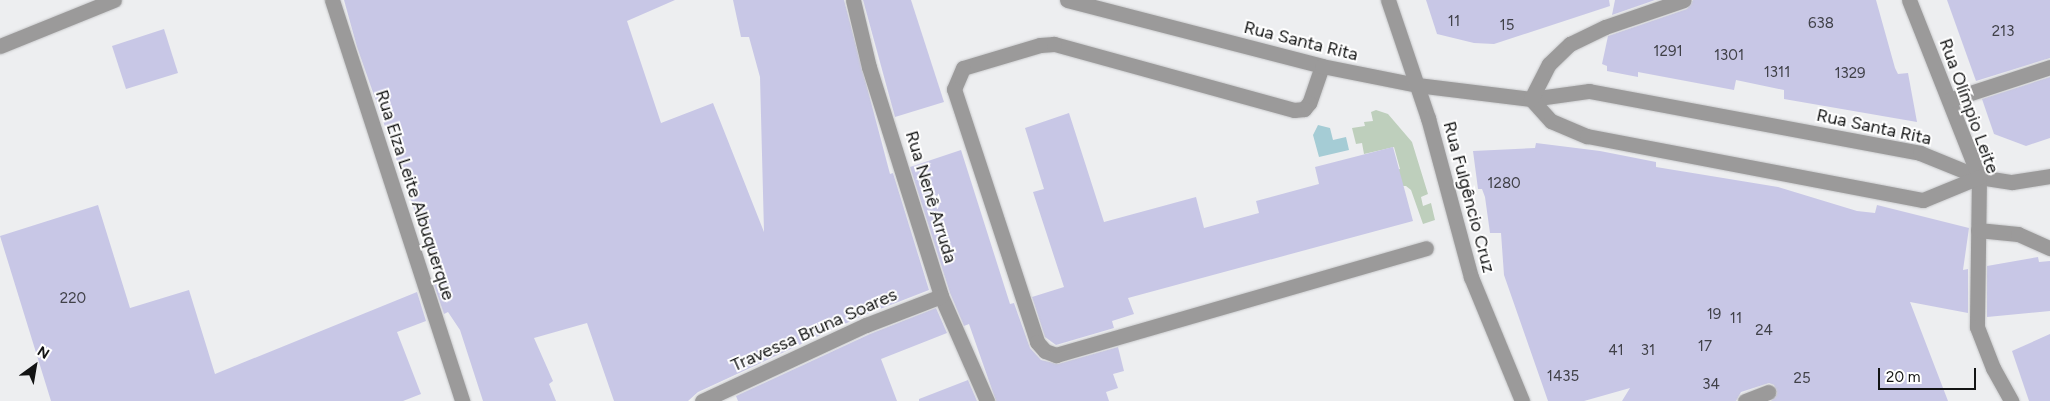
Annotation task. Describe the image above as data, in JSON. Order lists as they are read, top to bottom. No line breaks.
{"streets":{"street":["Rua Santa Rita","Rua Olímpio Leite","Rua Elza Leite Albuquerque","Rua Nenê Arruda","Rua Fulgêncio Cruz","Travessa Bruna Soares"]},"crossings":[["Rua Santa Rita","Rua Olímpio Leite"],["Rua Santa Rita","Rua Fulgêncio Cruz"],["Rua Nenê Arruda","Travessa Bruna Soares"]],"house_numbers":["11","638","15","213","1291","1301","1311","1329","1280","220","19","11","24","17","41","31","1435","25","34"],"scale_bar":"20 m","north":"top right"}
